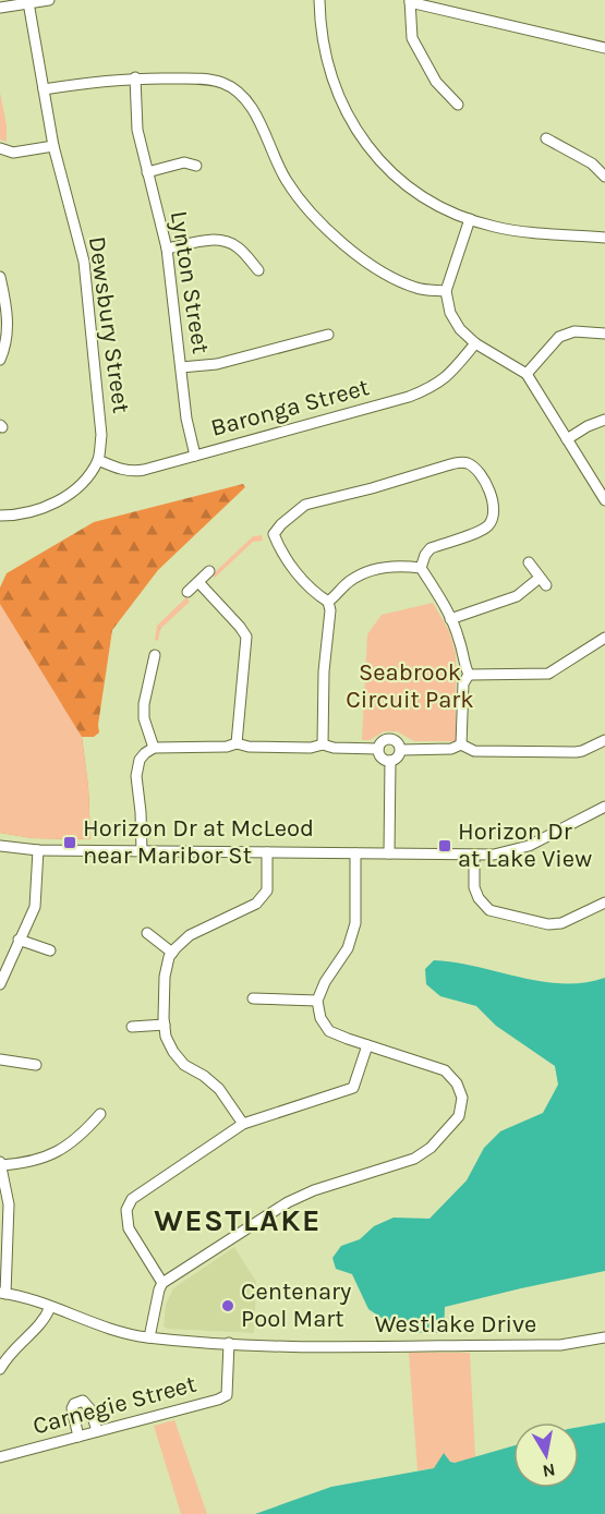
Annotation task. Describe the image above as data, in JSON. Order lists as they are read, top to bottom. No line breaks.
{"streets":{"street":["Lynton Street","Dewsbury Street","Baronga Street","Westlake Drive","Carnegie Street"]},"crossings":[["Lynton Street","Baronga Street"],["Dewsbury Street","Baronga Street"],["Westlake Drive","Carnegie Street"]],"districts":["WESTLAKE"],"parks":["Seabrook Circuit Park"],"places":{"transit":["Horizon Dr at McLeod near Maribor St","Horizon Dr at Lake View"],"other":["Centenary Pool Mart"]},"north":"bottom"}
